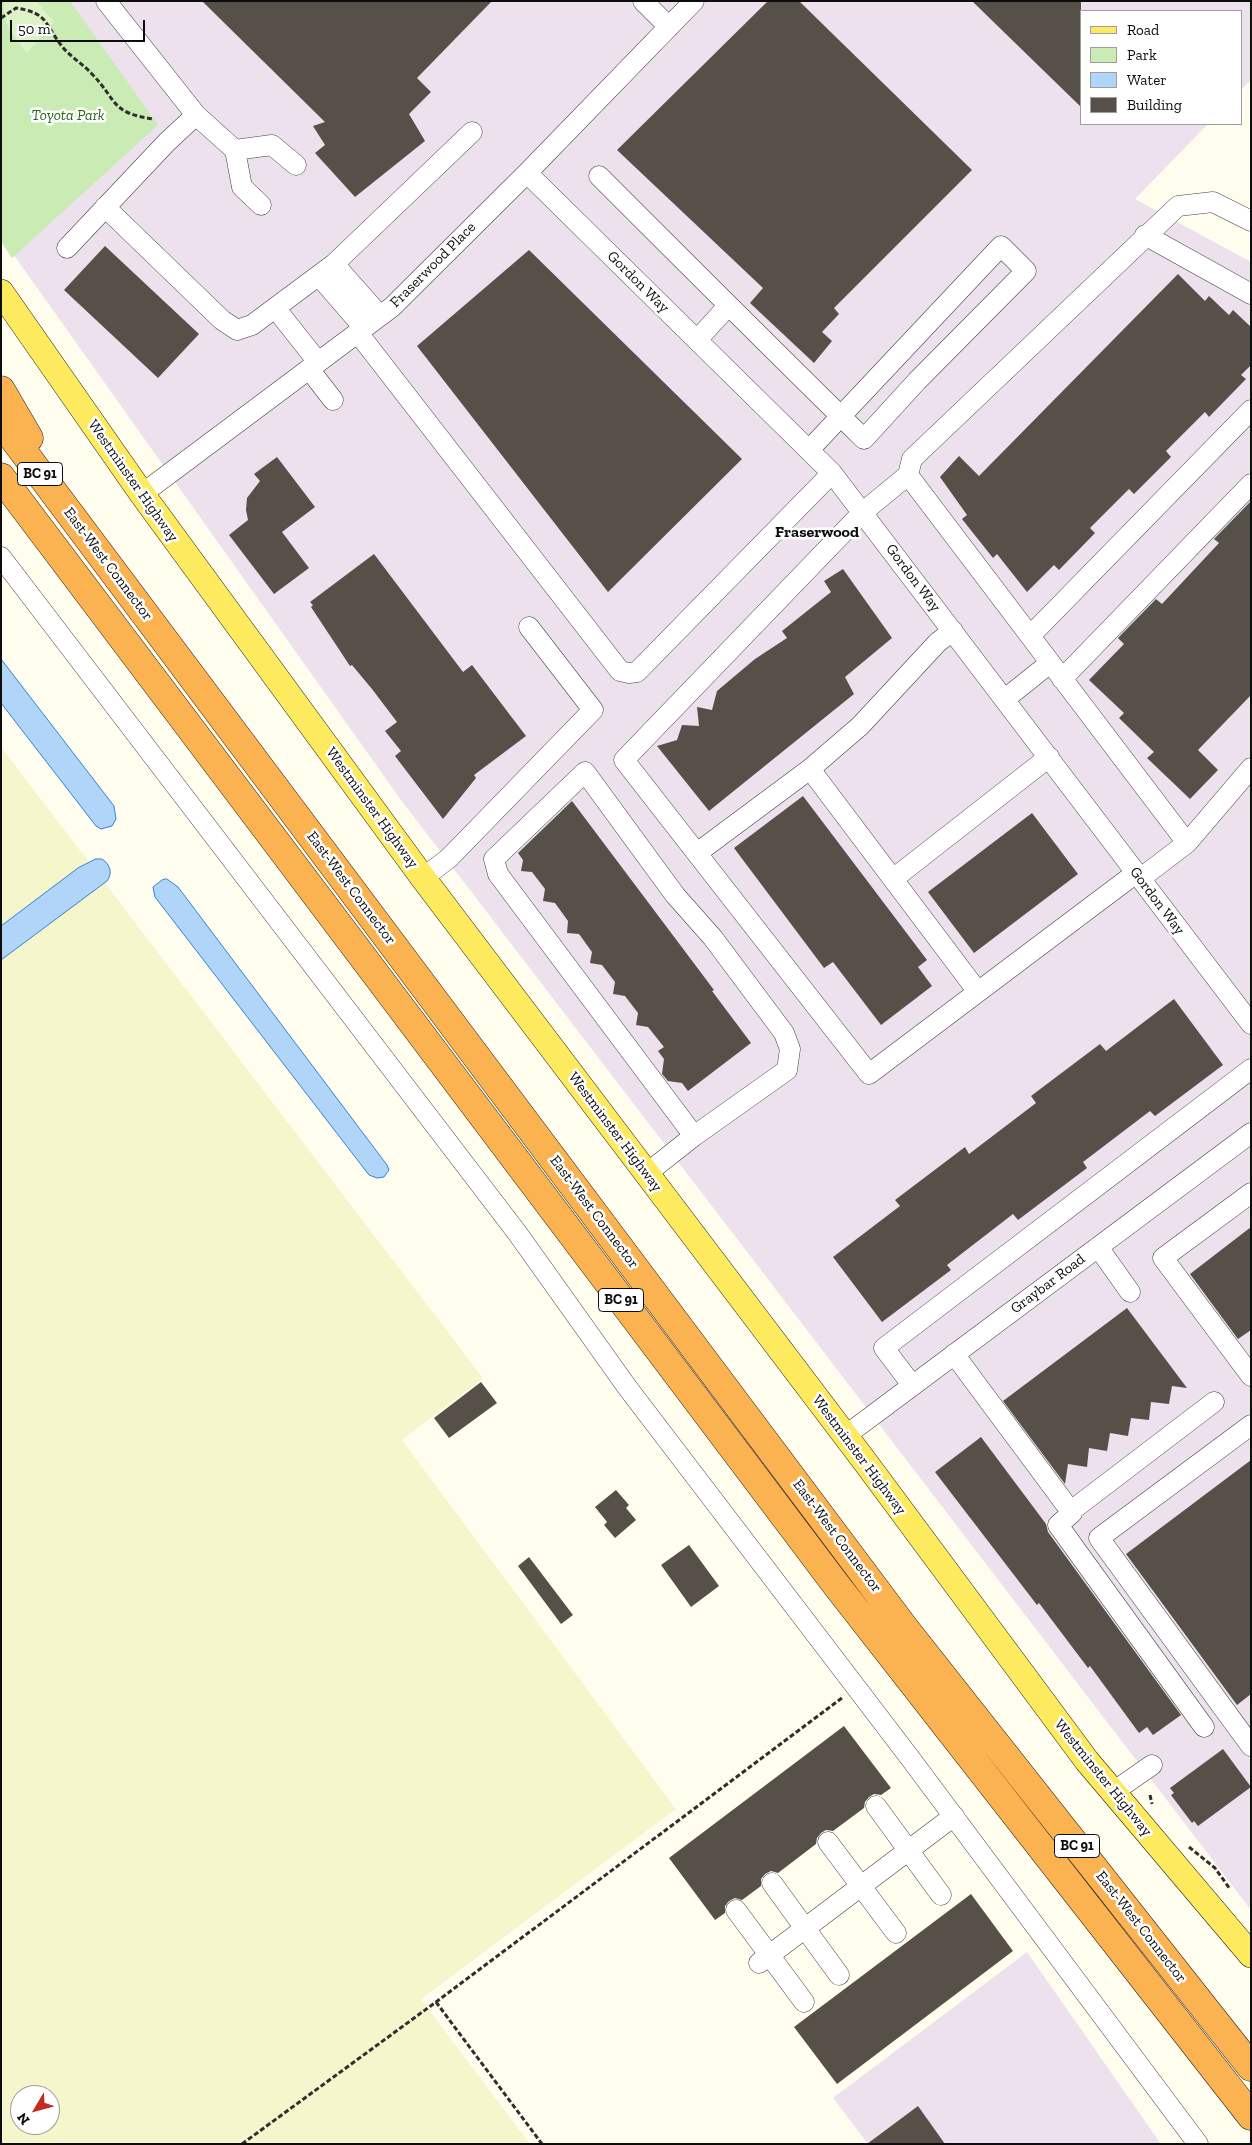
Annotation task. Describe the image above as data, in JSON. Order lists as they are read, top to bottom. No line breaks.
{"streets":{"highway":["BC 91","East-West Connector"],"main road":["Westminster Highway"],"street":["Fraserwood Place","Gordon Way","Graybar Road"]},"crossings":[["Fraserwood Place","Gordon Way"],["Fraserwood Place","Westminster Highway"],["Westminster Highway","Graybar Road"]],"districts":["Fraserwood"],"parks":["Toyota Park"],"legend":["Road","Park","Water","Building"],"scale_bar":"50 m","north":"bottom left"}
